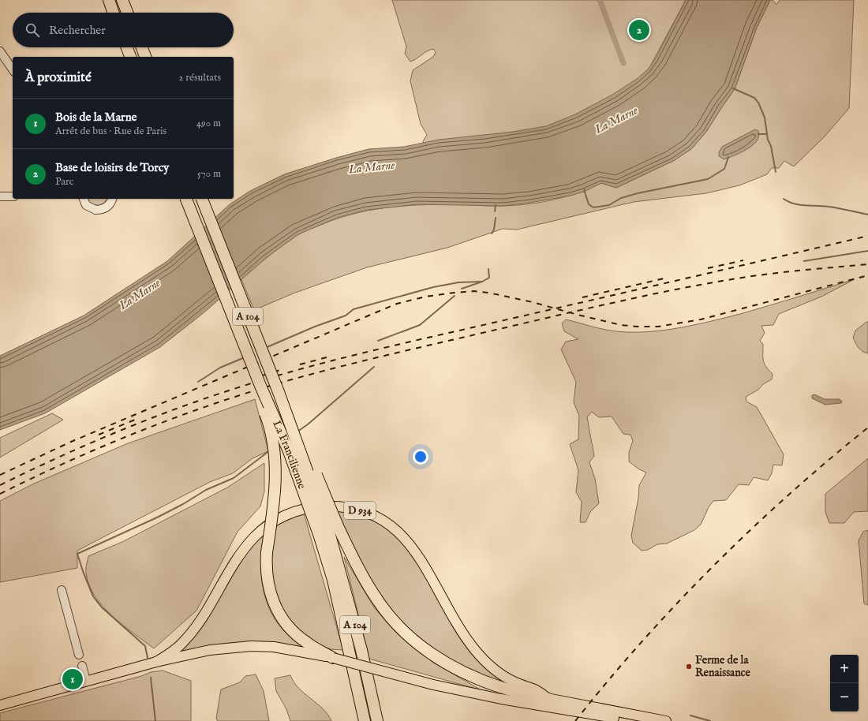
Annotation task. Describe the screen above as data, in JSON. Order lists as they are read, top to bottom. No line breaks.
{"streets":{"highway":["A 104","La Francilienne"],"main road":["D 934"]},"water":["La Marne"],"places":["Ferme de la Renaissance"],"page":{"search":"Rechercher","pins":["2","1"],"heading":["À proximité","2 résultats"],"list":[{"mark":"1","name":"Bois de la Marne","note":"Arrêt de bus · Rue de Paris","value":"490 m"},{"mark":"2","name":"Base de loisirs de Torcy","note":"Parc","value":"570 m"}],"map_buttons":["+","−"]}}
